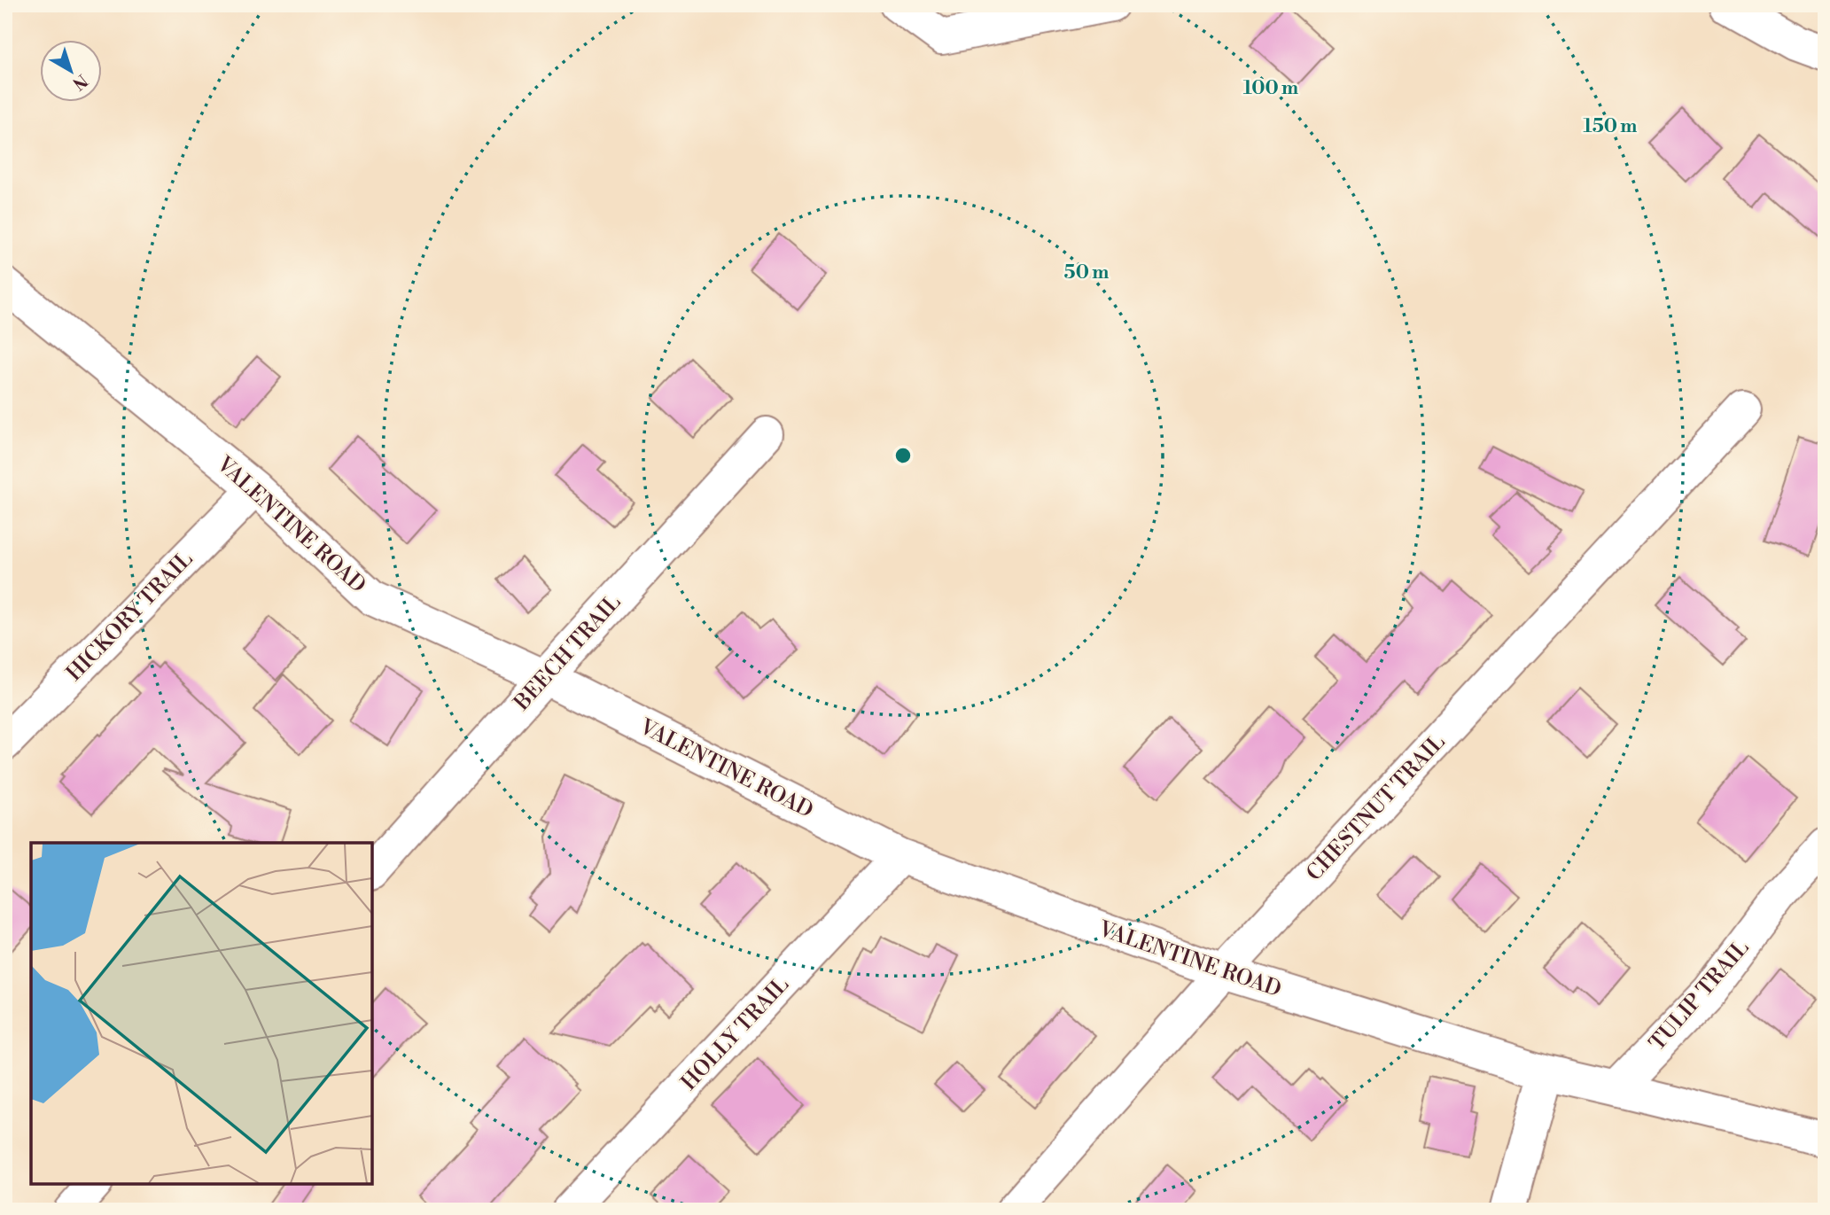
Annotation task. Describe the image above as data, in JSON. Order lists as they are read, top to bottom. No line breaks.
{"streets":{"street":["VALENTINE ROAD","HICKORY TRAIL","BEECH TRAIL","CHESTNUT TRAIL","TULIP TRAIL","HOLLY TRAIL"]},"crossings":[["VALENTINE ROAD","HICKORY TRAIL"],["VALENTINE ROAD","BEECH TRAIL"],["VALENTINE ROAD","CHESTNUT TRAIL"],["VALENTINE ROAD","HOLLY TRAIL"]],"north":"bottom right","rings":["100 m","150 m","50 m"]}
